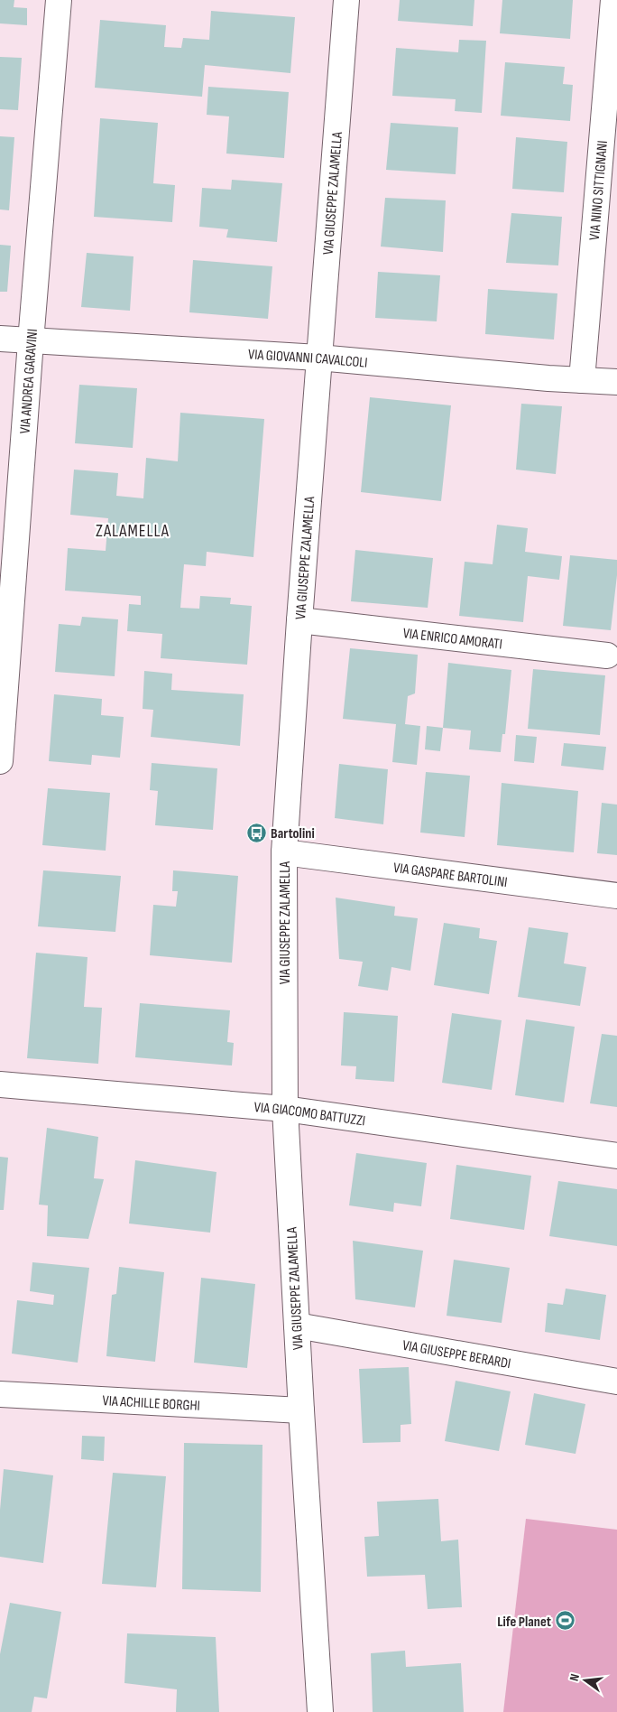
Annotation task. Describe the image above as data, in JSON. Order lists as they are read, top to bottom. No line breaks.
{"streets":{"street":["VIA NINO SITTIGNANI","VIA GIUSEPPE ZALAMELLA","VIA GIOVANNI CAVALCOLI","VIA ANDREA GARAVINI","VIA ENRICO AMORATI","VIA GASPARE BARTOLINI","VIA GIACOMO BATTUZZI","VIA GIUSEPPE BERARDI","VIA ACHILLE BORGHI"]},"crossings":[["VIA NINO SITTIGNANI","VIA GIOVANNI CAVALCOLI"],["VIA GIUSEPPE ZALAMELLA","VIA GIOVANNI CAVALCOLI"],["VIA GIUSEPPE ZALAMELLA","VIA ENRICO AMORATI"],["VIA GIUSEPPE ZALAMELLA","VIA GASPARE BARTOLINI"],["VIA GIUSEPPE ZALAMELLA","VIA GIACOMO BATTUZZI"],["VIA GIUSEPPE ZALAMELLA","VIA GIUSEPPE BERARDI"],["VIA GIUSEPPE ZALAMELLA","VIA ACHILLE BORGHI"],["VIA GIOVANNI CAVALCOLI","VIA ANDREA GARAVINI"]],"districts":["ZALAMELLA"],"places":{"bus stop":["Bartolini"],"sports":["Life Planet"]},"north":"left"}
